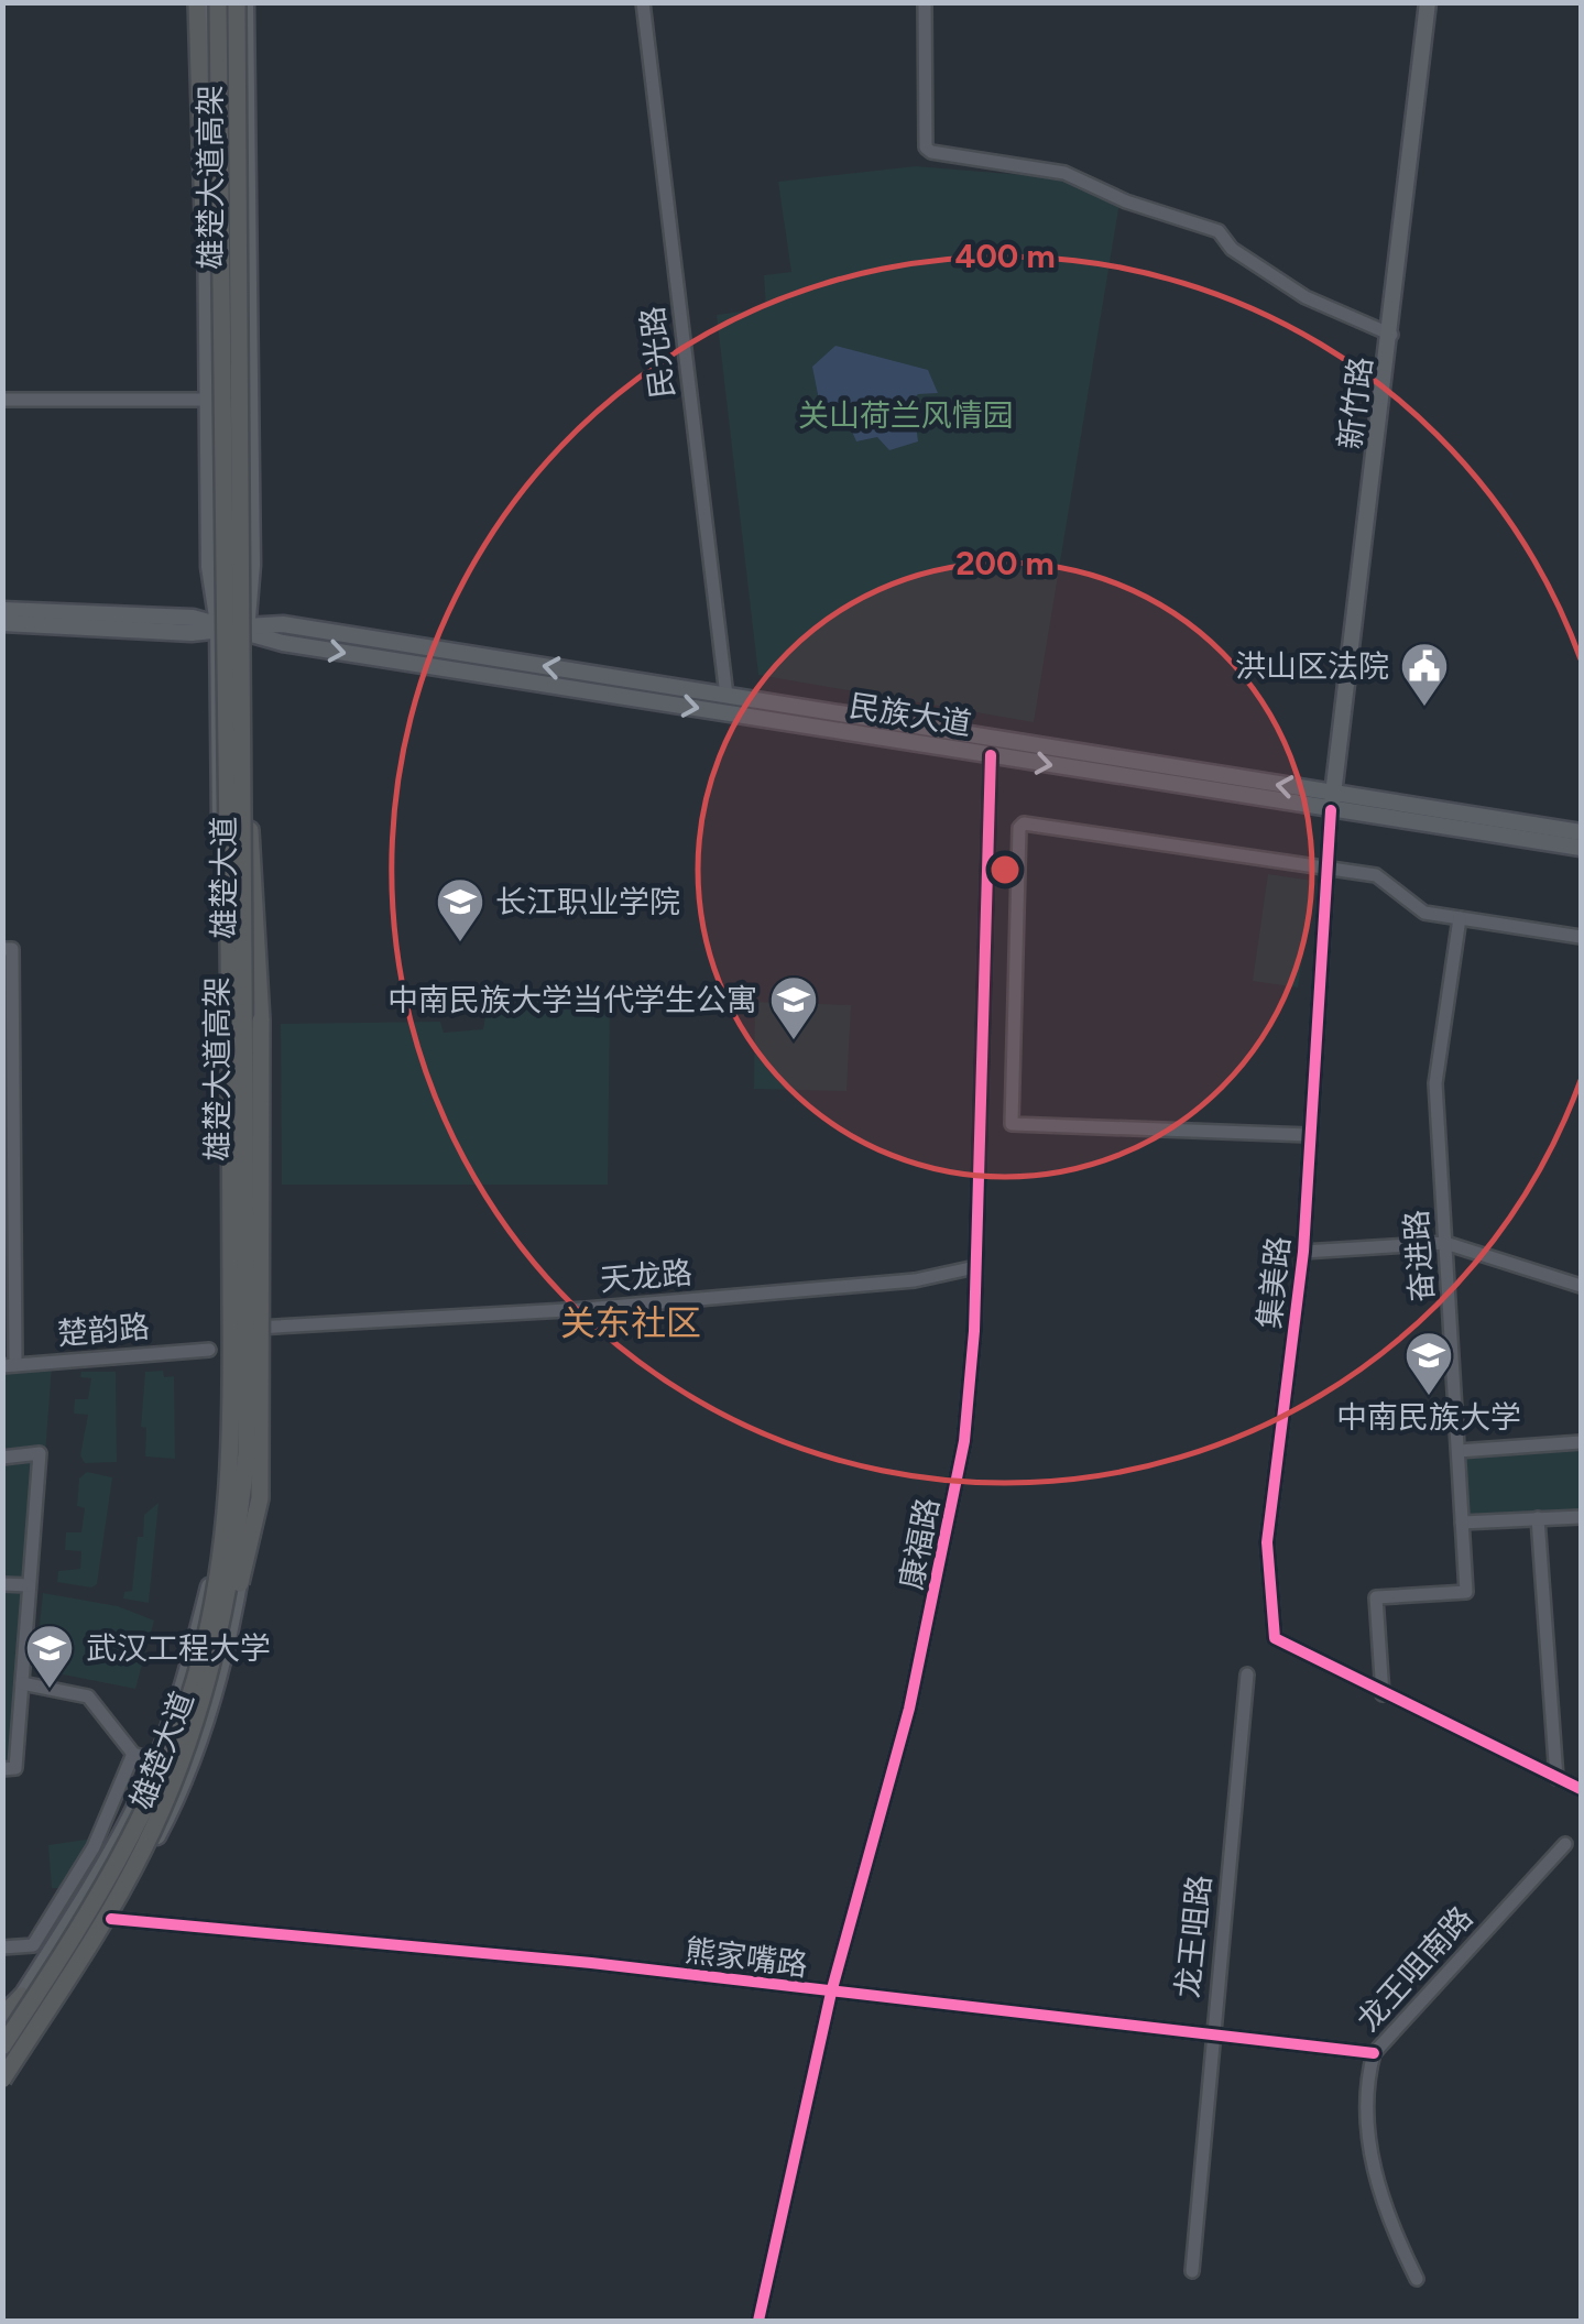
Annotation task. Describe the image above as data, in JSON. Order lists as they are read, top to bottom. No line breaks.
{"streets":{"highway":["雄楚大道高架"],"main road":["新竹路","民族大道","雄楚大道"],"street":["民光路","奋进路","天龙路","集美路","楚韵路","康福路","龙王咀路","熊家嘴路","龙王咀南路"]},"crossings":[["民光路","民族大道"],["新竹路","民族大道"],["新竹路","集美路"],["民族大道","雄楚大道"],["民族大道","集美路"],["民族大道","康福路"],["雄楚大道","天龙路"],["雄楚大道","熊家嘴路"],["奋进路","集美路"],["天龙路","康福路"],["康福路","熊家嘴路"],["龙王咀路","熊家嘴路"],["熊家嘴路","龙王咀南路"]],"districts":["关东社区"],"parks":["关山荷兰风情园"],"places":{"public building":["洪山区法院"],"school or university":["长江职业学院","中南民族大学当代学生公寓","中南民族大学","武汉工程大学"]},"rings":["400 m","200 m"]}
